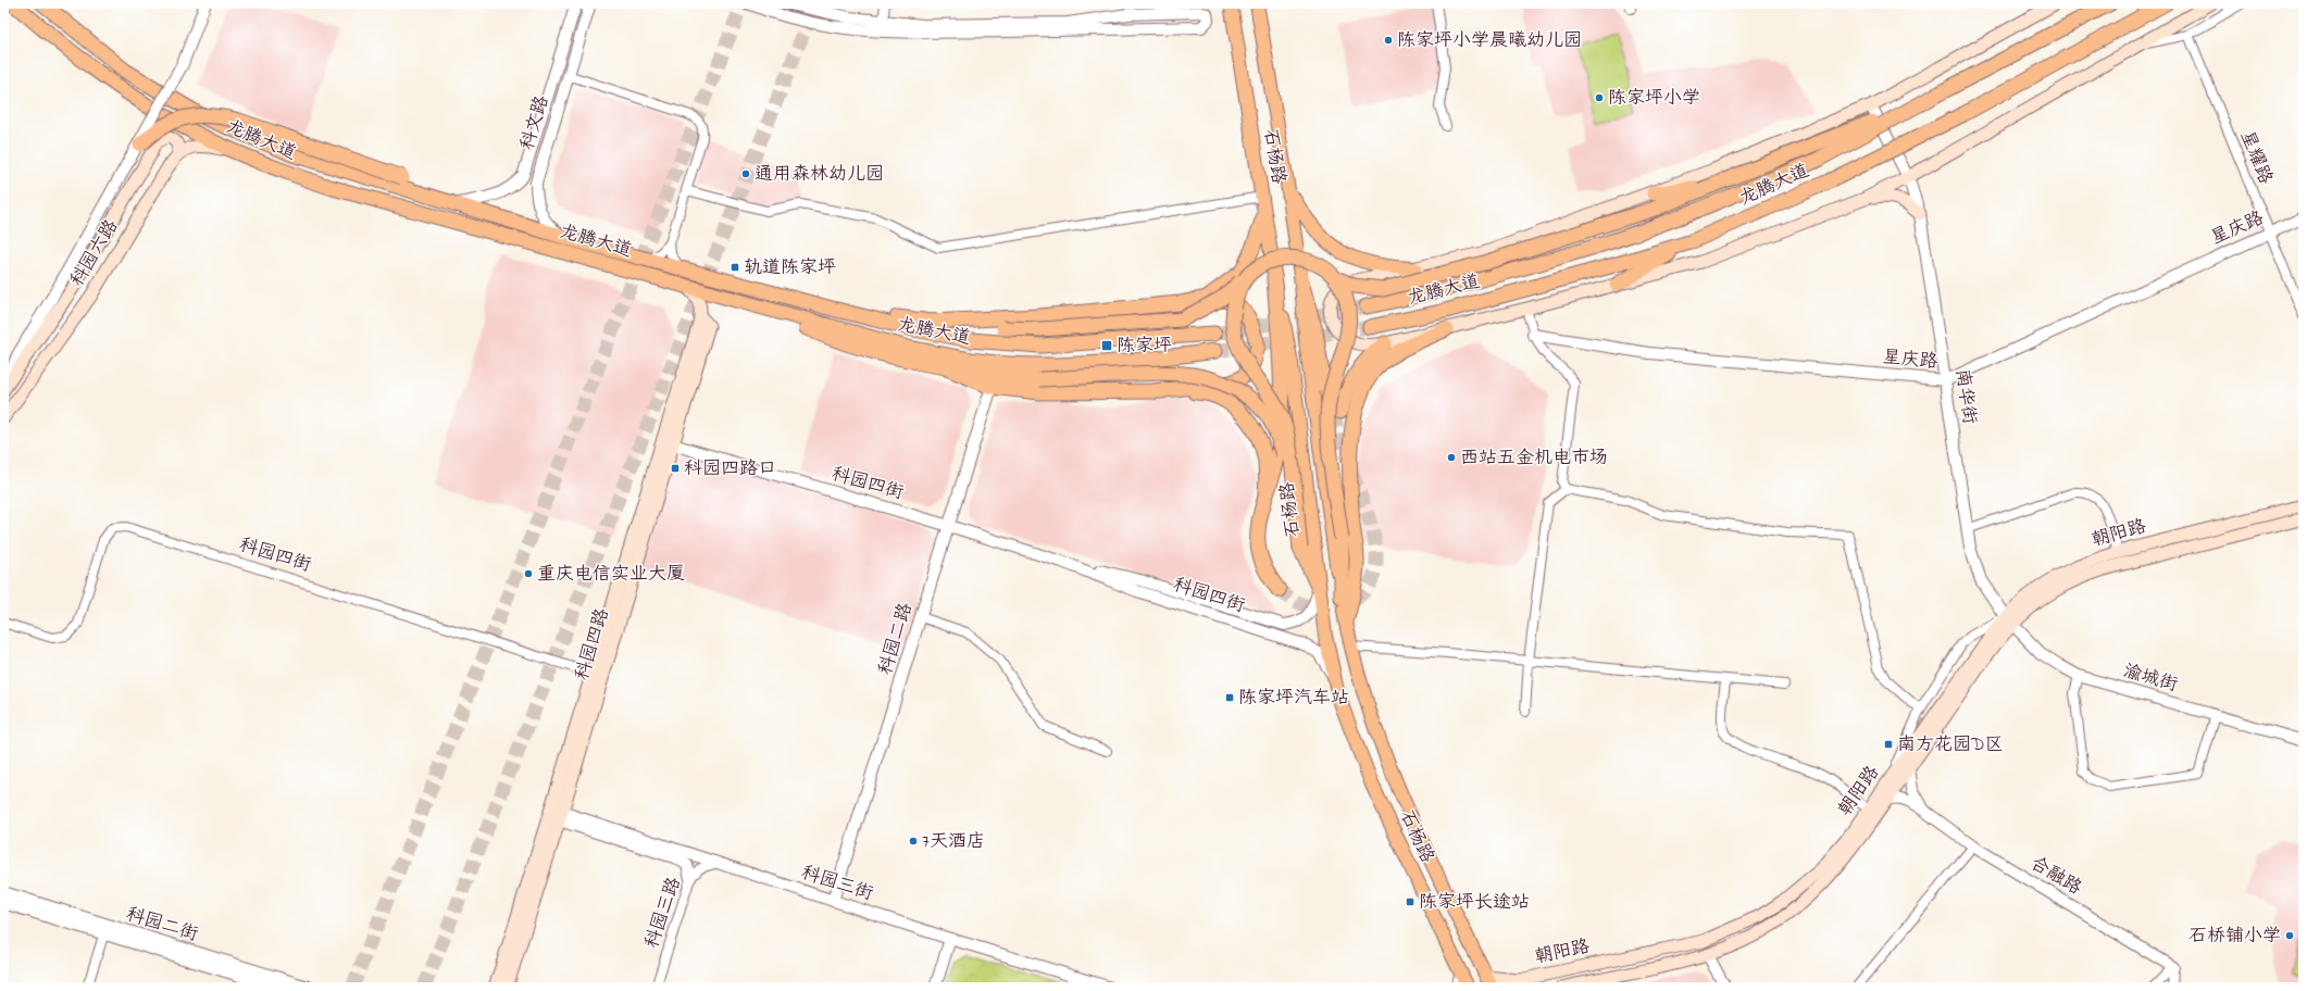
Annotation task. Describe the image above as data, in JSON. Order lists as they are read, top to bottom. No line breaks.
{"streets":{"highway":["龙腾大道"],"main road":["石杨路","科园六路","朝阳路","科园四路"],"street":["科文路","星耀路","星庆路","南华街","科园四街","科园二路","渝城街","合融路","科园三街","科园三路","科园二街"]},"crossings":[["科文路","龙腾大道"],["龙腾大道","科园六路"],["龙腾大道","科园四路"],["石杨路","科园四街"],["石杨路","朝阳路"],["星耀路","星庆路"],["星庆路","南华街"],["南华街","朝阳路"],["南华街","渝城街"],["科园四街","科园二路"],["科园四街","科园四路"],["朝阳路","渝城街"],["朝阳路","合融路"],["科园二路","科园三街"],["科园四路","科园三街"],["科园三街","科园三路"]],"places":{"other":["陈家坪小学晨曦幼儿园","陈家坪小学","通用森林幼儿园","西站五金机电市场","重庆电信实业大厦","7天酒店","石桥铺小学"],"transit":["轨道陈家坪","陈家坪","科园四路口","陈家坪汽车站","南方花园D区","陈家坪长途站"]}}
